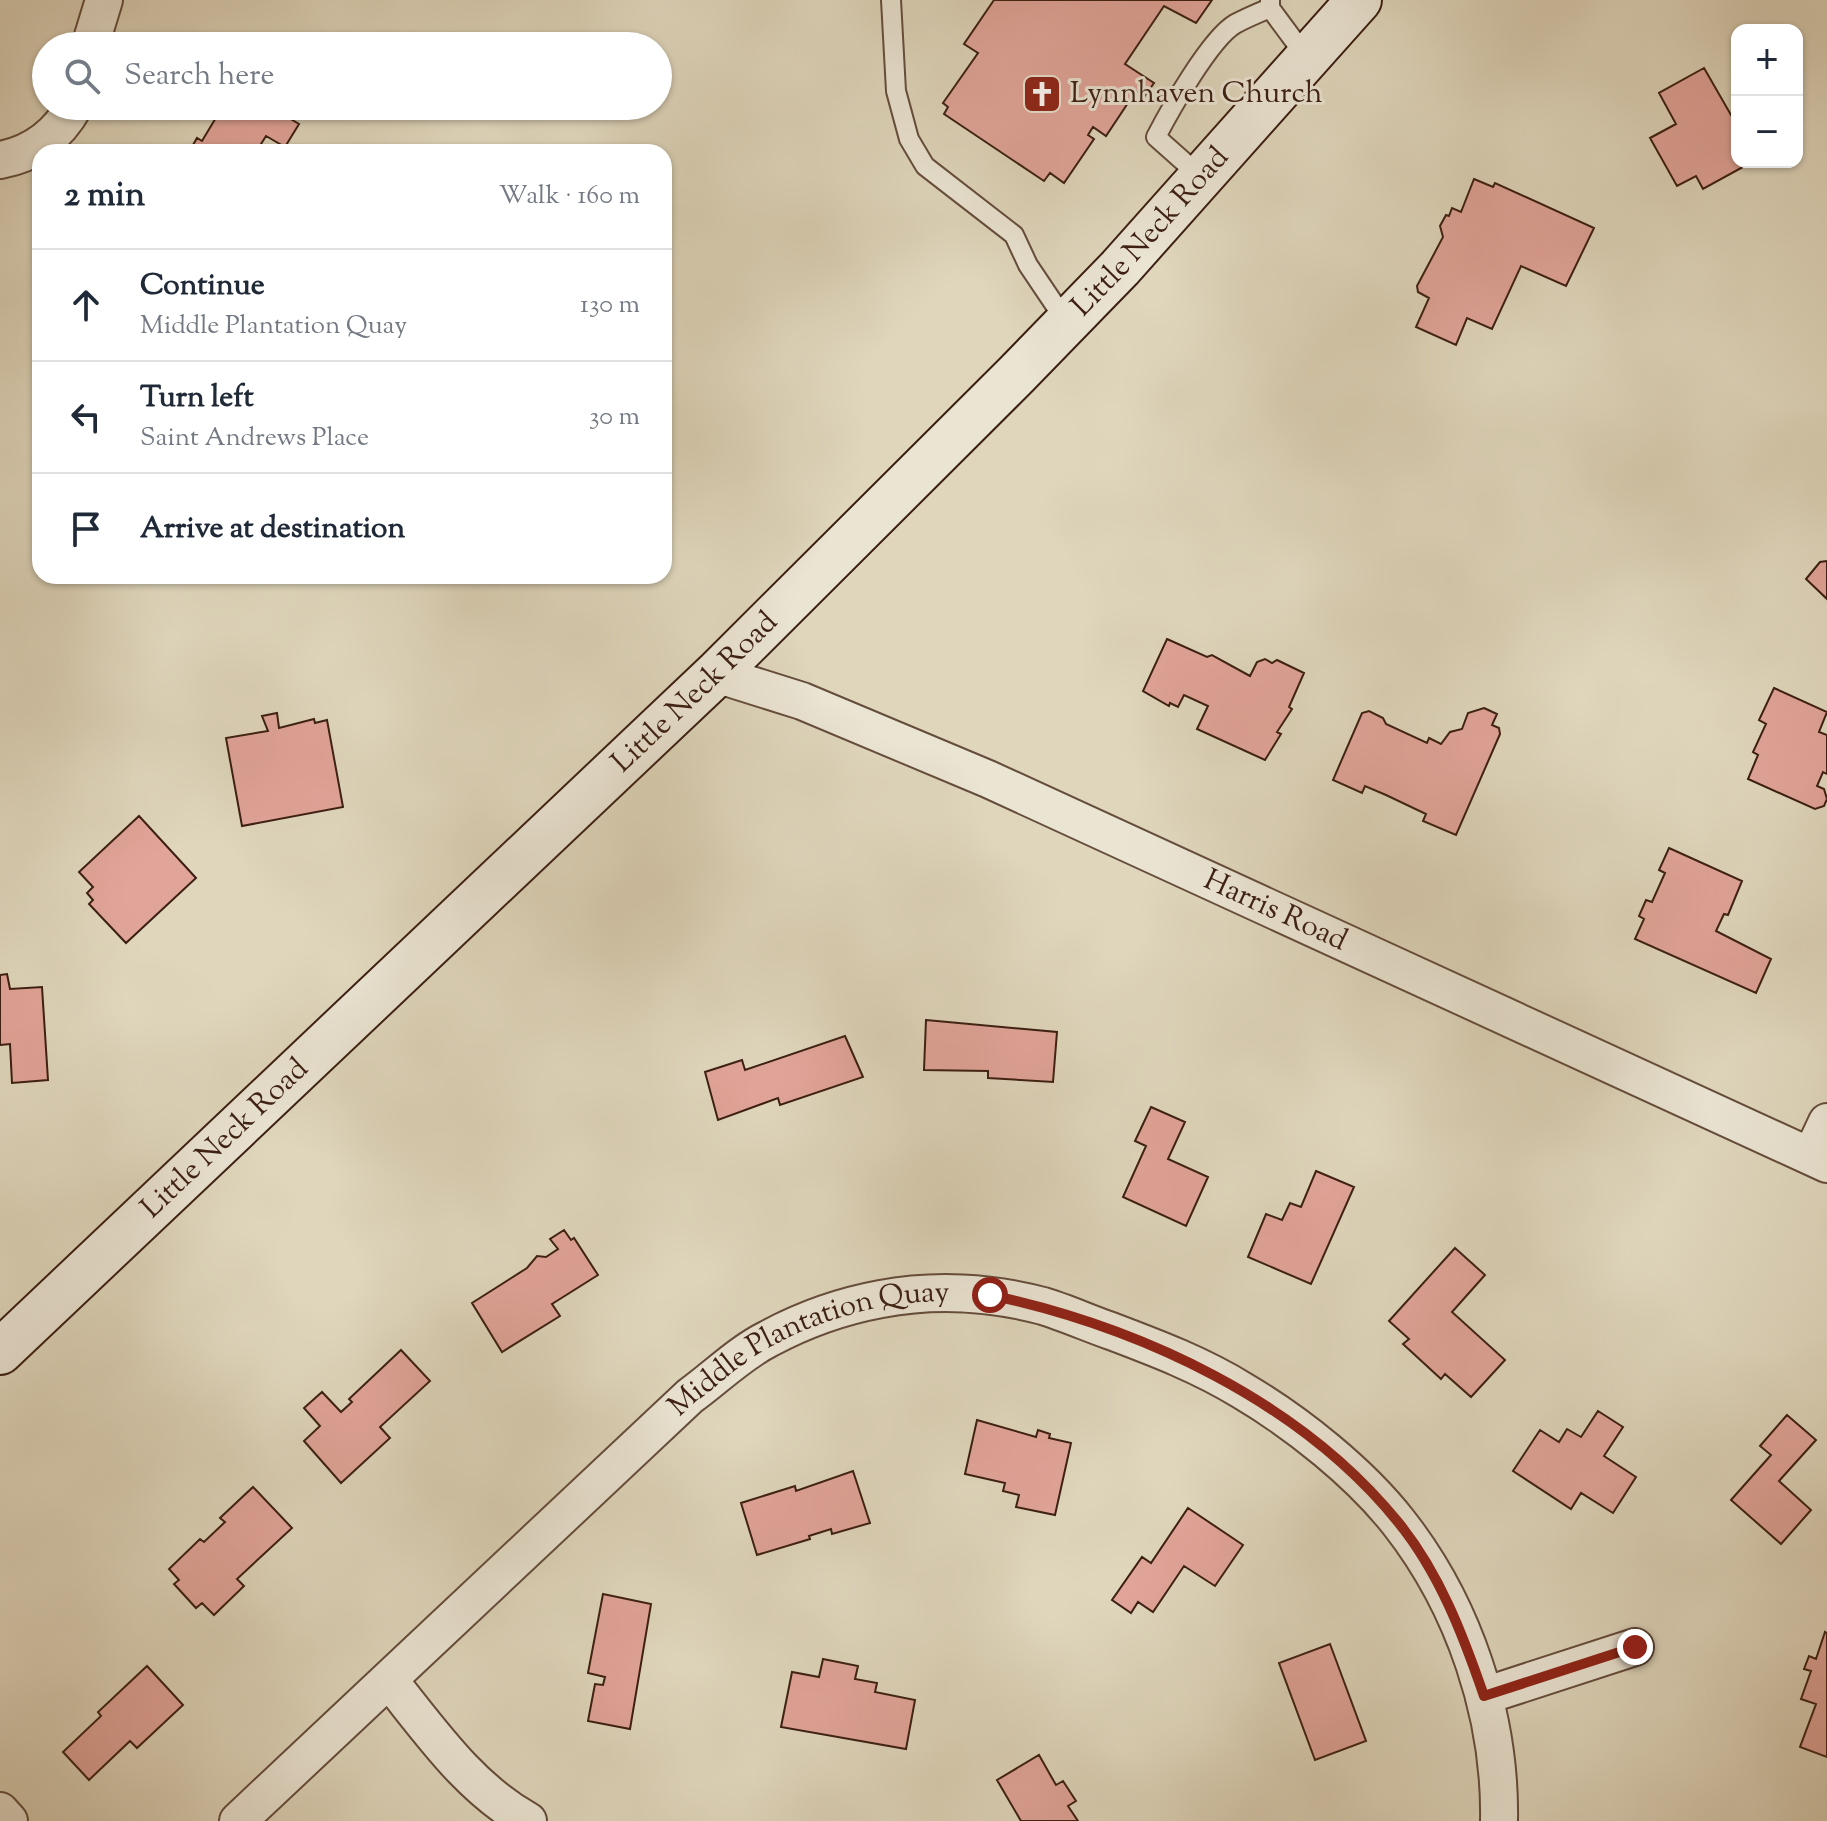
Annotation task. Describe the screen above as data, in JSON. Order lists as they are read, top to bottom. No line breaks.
{"streets":{"street":["Little Neck Road","Harris Road","Middle Plantation Quay"]},"crossings":[["Little Neck Road","Harris Road"]],"places":{"church":["Lynnhaven Church"]},"page":{"map_buttons":["+","−"],"search":"Search here","heading":["2 min","Walk · 160 m"],"list":[["Continue","Middle Plantation Quay","130 m"],["Turn left","Saint Andrews Place","30 m"],"Arrive at destination"]}}
